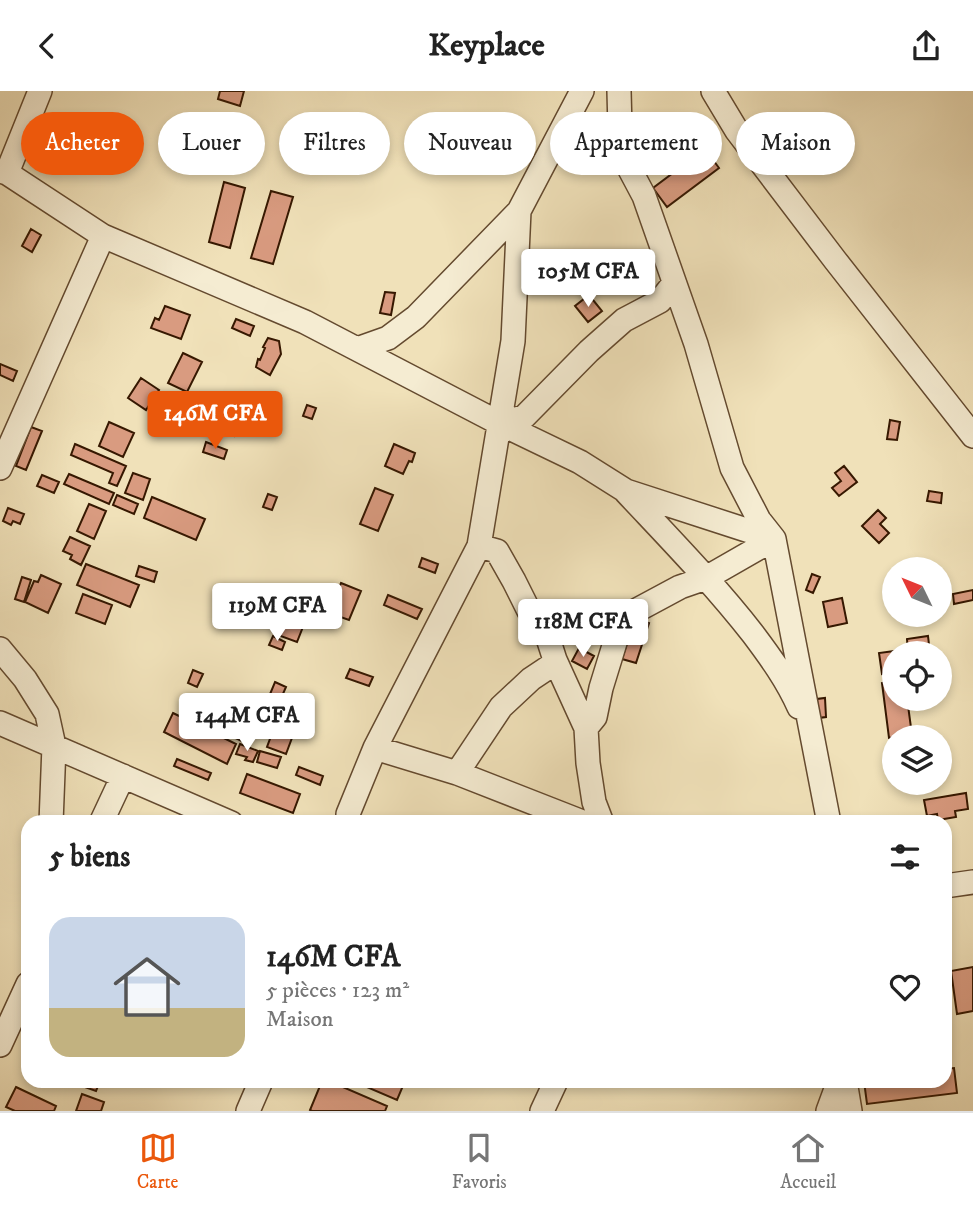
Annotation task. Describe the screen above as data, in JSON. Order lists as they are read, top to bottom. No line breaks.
{"north":"top left","page":{"header":"Keyplace","chip":["Acheter","Louer","Filtres","Nouveau","Appartement","Maison"],"price":["105M CFA","146M CFA","119M CFA","118M CFA","144M CFA"],"heading":"5 biens","list":[{"name":"146M CFA","note":"5 pièces · 123 m² · Maison"}],"tabs":["Carte","Favoris","Accueil"]}}
